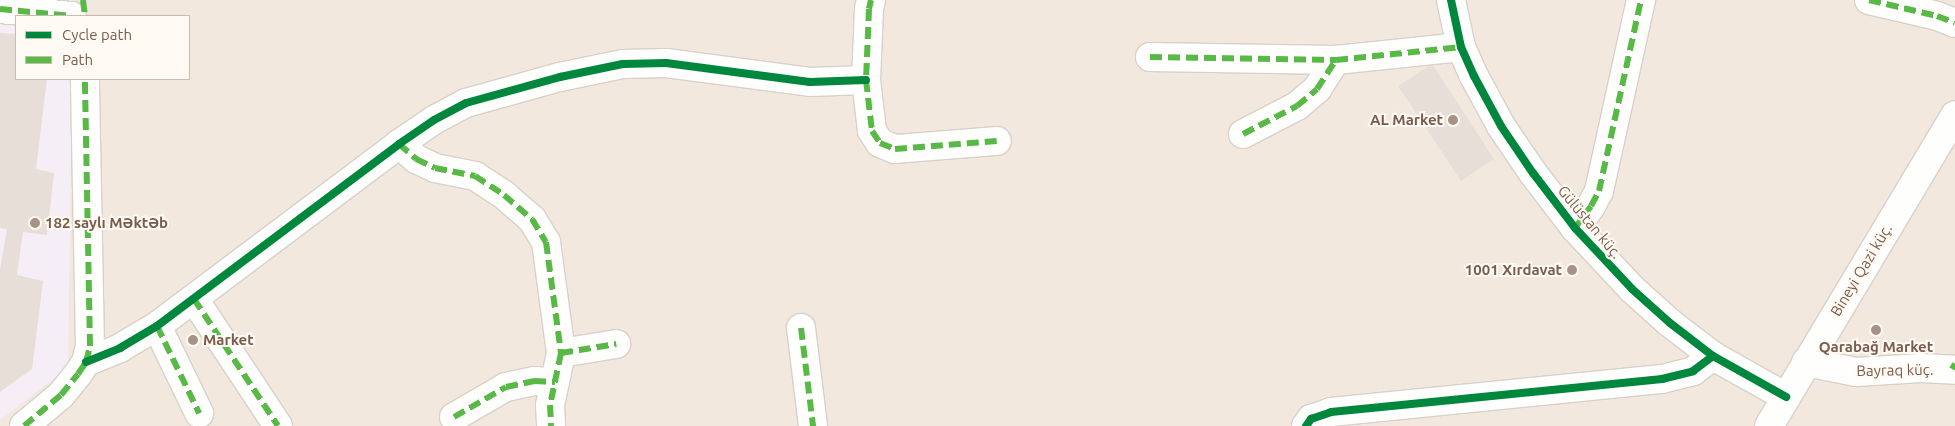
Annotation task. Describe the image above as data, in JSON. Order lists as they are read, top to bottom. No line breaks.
{"streets":{"street":["Gülüstan küç.","Bineyi Qazi küç.","Bayraq küç."]},"crossings":[["Gülüstan küç.","Bineyi Qazi küç."],["Bineyi Qazi küç.","Bayraq küç."]],"places":["AL Market","182 saylı Məktəb","1001 Xırdavat","Qarabağ Market","Market"],"legend":["Cycle path","Path"]}
